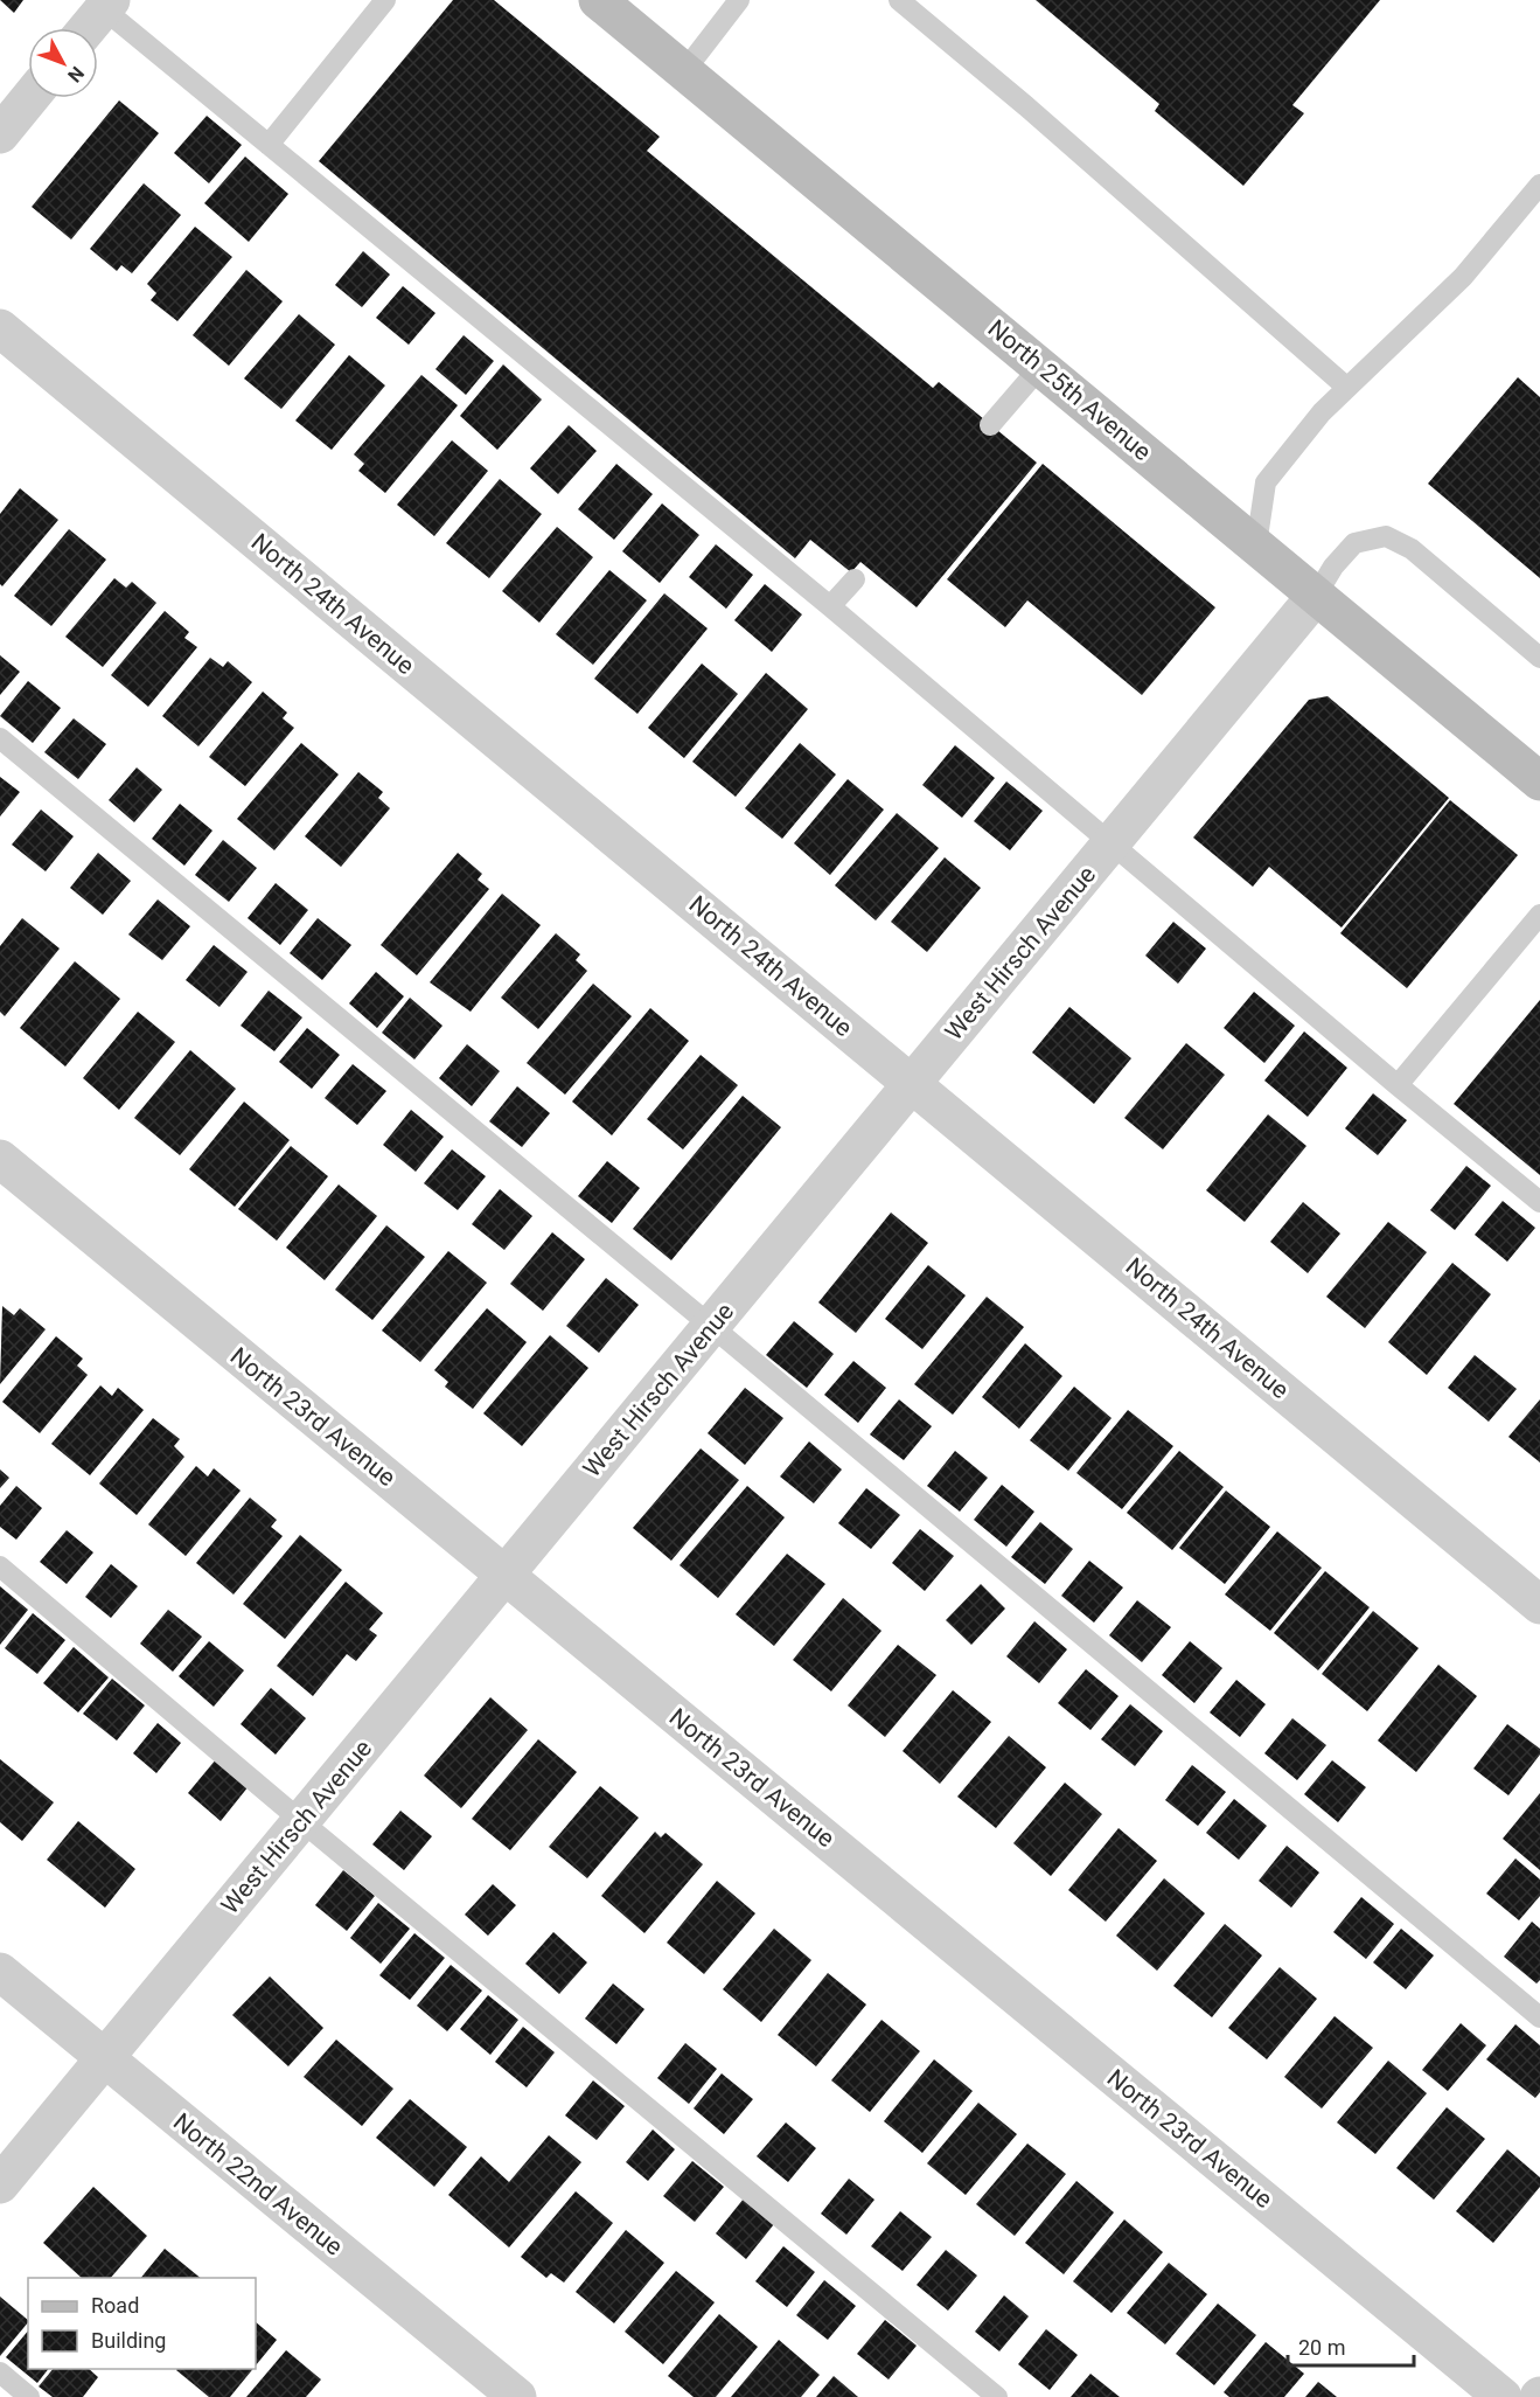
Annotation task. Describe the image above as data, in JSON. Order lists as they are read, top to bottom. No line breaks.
{"streets":{"main road":["North 25th Avenue"],"street":["North 24th Avenue","West Hirsch Avenue","North 23rd Avenue","North 22nd Avenue"]},"crossings":[["North 25th Avenue","West Hirsch Avenue"],["North 24th Avenue","West Hirsch Avenue"],["West Hirsch Avenue","North 23rd Avenue"],["West Hirsch Avenue","North 22nd Avenue"]],"legend":["Road","Building"],"scale_bar":"20 m","north":"bottom right"}
